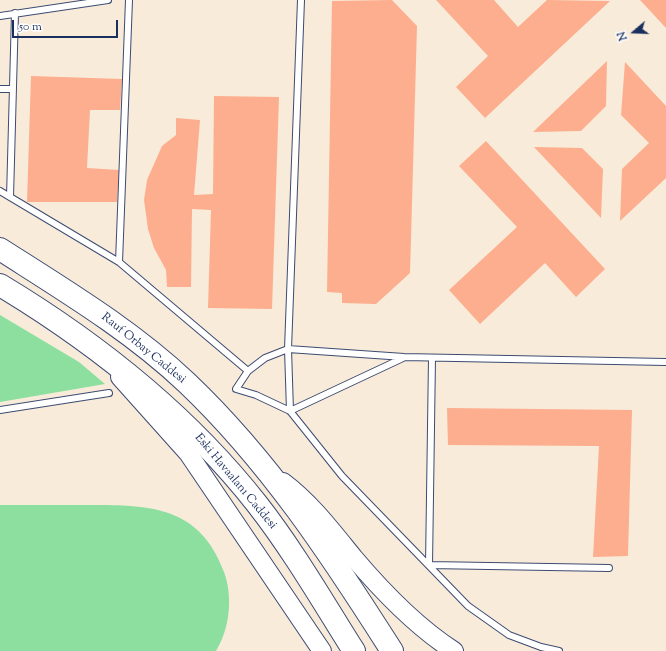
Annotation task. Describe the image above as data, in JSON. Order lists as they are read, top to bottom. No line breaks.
{"streets":{"highway":["Rauf Orbay Caddesi","Eski Havaalanı Caddesi"]},"scale_bar":"50 m","north":"left"}
